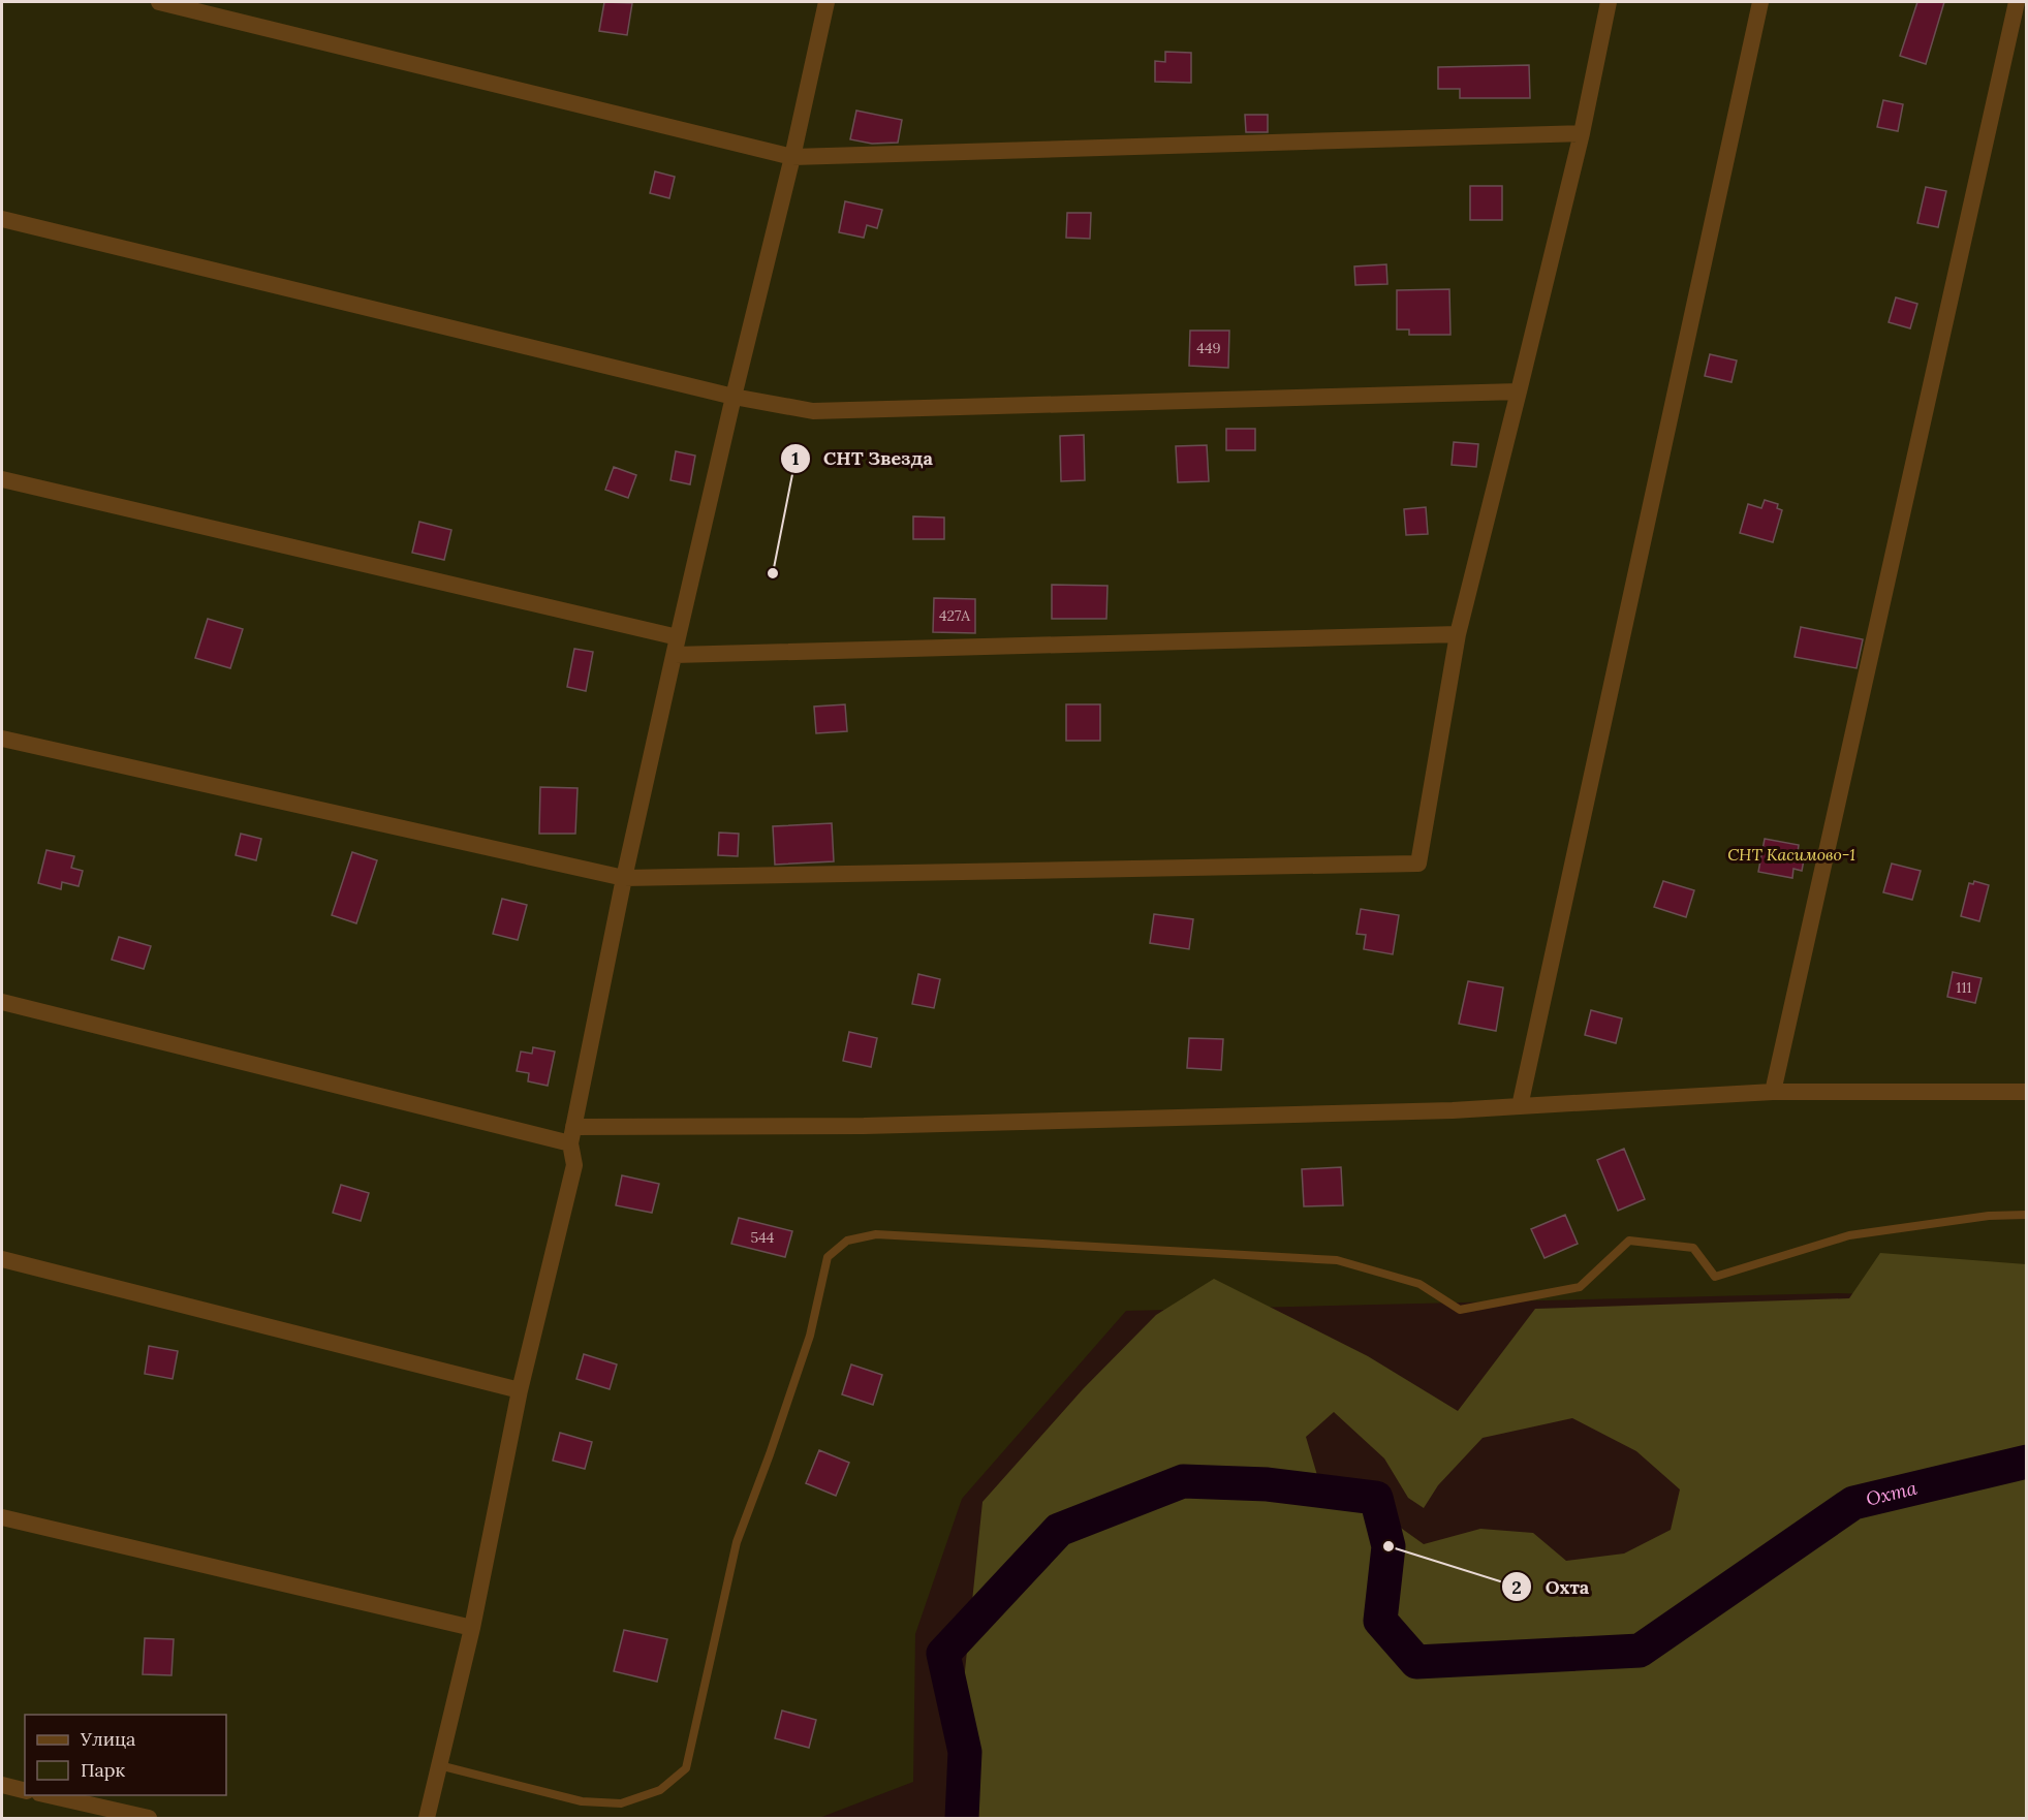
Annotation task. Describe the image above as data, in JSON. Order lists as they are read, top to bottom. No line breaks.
{"water":["Охта"],"parks":["СНТ Касимово-1"],"places":["СНТ Звезда","Охта"],"house_numbers":["449","427А","111","544"],"legend":["Улица","Парк"]}
